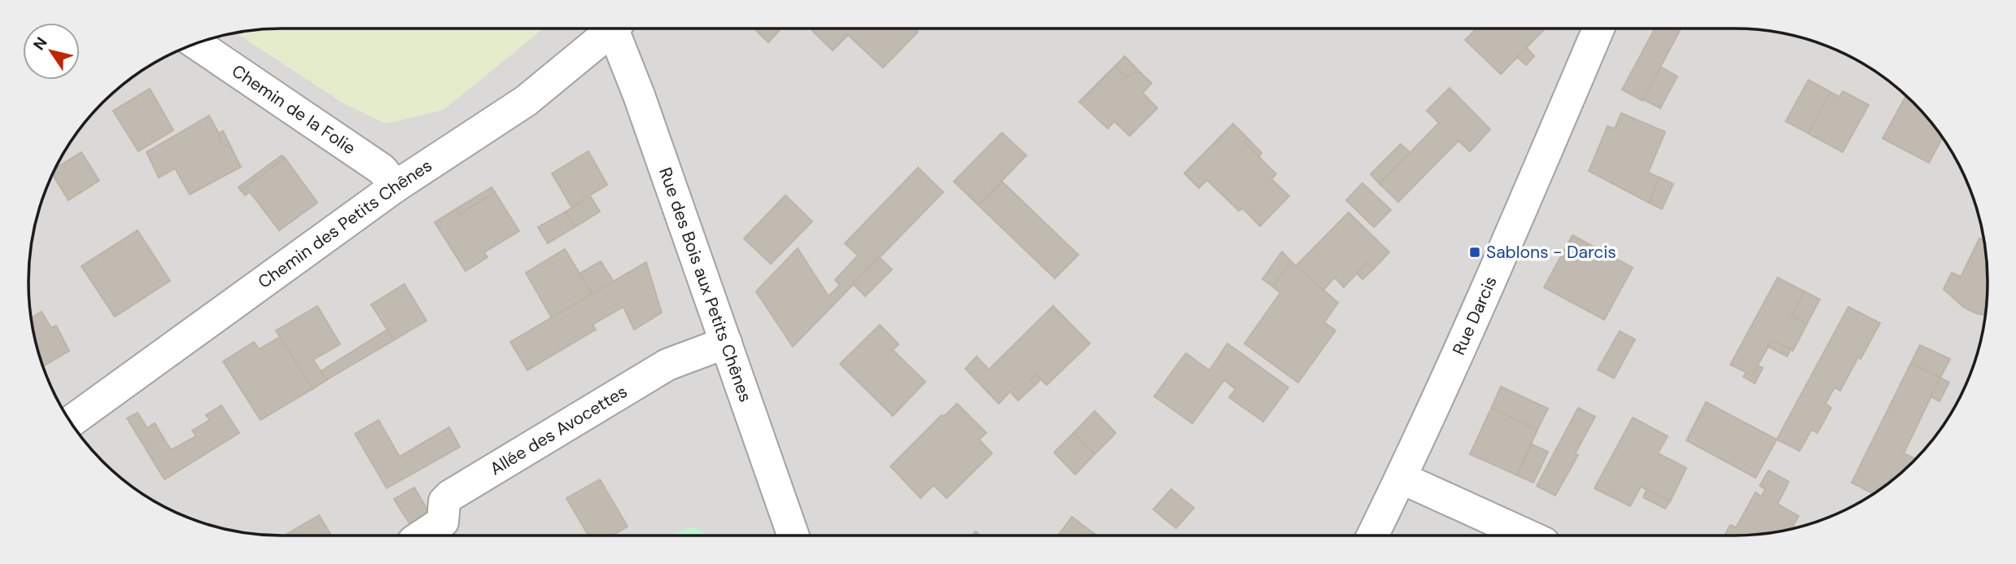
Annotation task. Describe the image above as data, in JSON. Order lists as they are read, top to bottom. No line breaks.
{"streets":{"street":["Chemin de la Folie","Chemin des Petits Chênes","Rue des Bois aux Petits Chênes","Rue Darcis","Allée des Avocettes"]},"crossings":[["Chemin de la Folie","Chemin des Petits Chênes"],["Rue des Bois aux Petits Chênes","Allée des Avocettes"]],"places":{"transit":["Sablons - Darcis"]},"north":"top left"}
